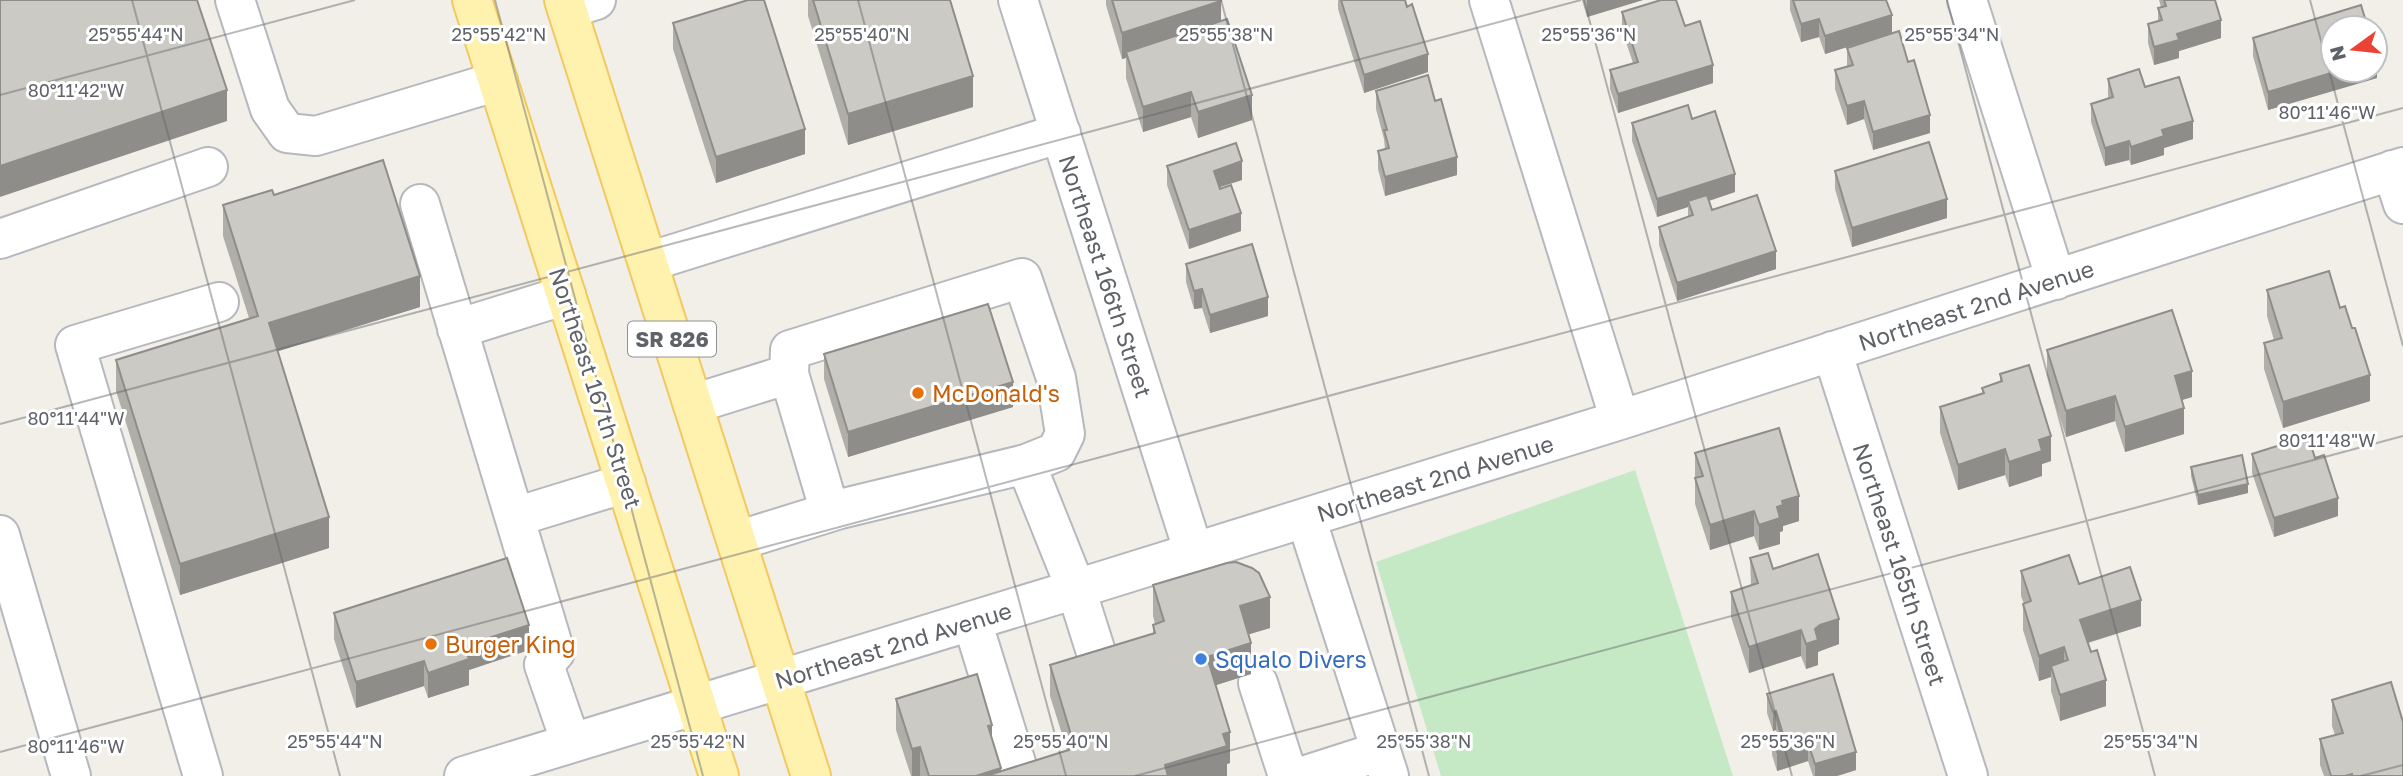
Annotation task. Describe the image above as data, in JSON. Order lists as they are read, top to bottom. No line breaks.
{"streets":{"main road":["SR 826","Northeast 167th Street"],"street":["Northeast 166th Street","Northeast 2nd Avenue","Northeast 165th Street"]},"crossings":[["Northeast 166th Street","Northeast 2nd Avenue"],["Northeast 2nd Avenue","SR 826"],["Northeast 2nd Avenue","Northeast 167th Street"],["Northeast 2nd Avenue","Northeast 165th Street"]],"places":["McDonald's","Burger King","Squalo Divers"],"north":"left","coordinates":["25°55'44\"N","25°55'42\"N","25°55'40\"N","25°55'38\"N","25°55'36\"N","25°55'34\"N","80°11'42\"W","80°11'46\"W","80°11'44\"W","80°11'48\"W"]}
